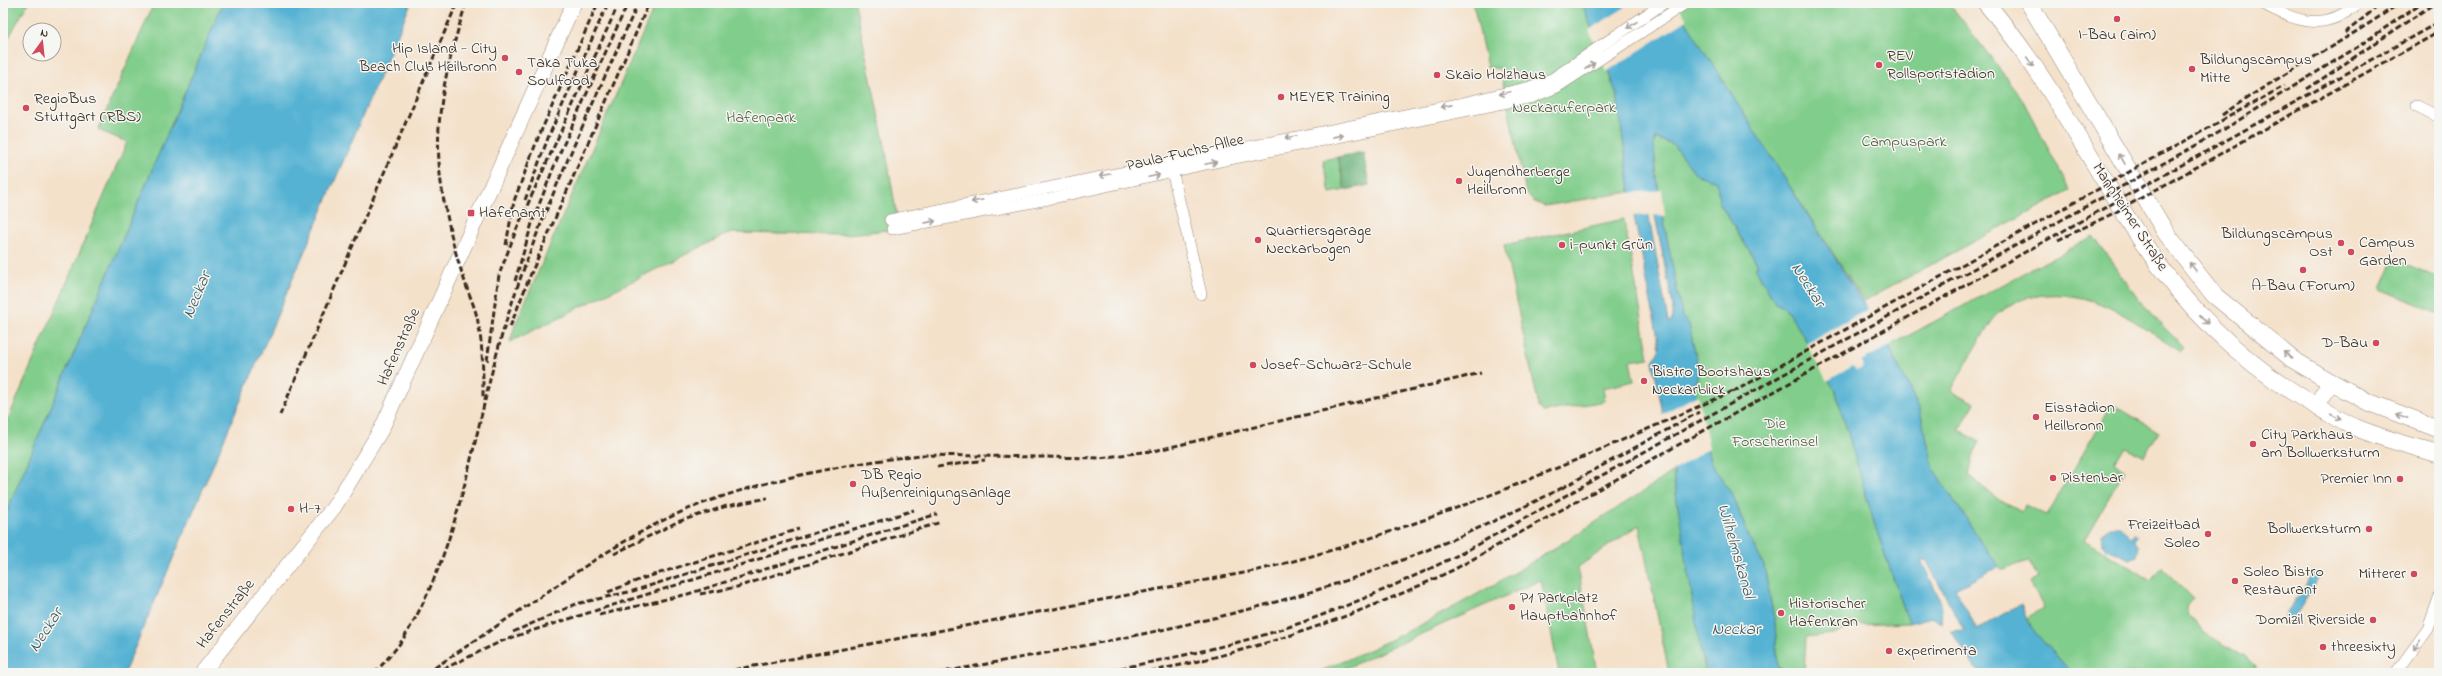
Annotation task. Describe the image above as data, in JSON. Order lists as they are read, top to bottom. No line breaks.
{"streets":{"main road":["Mannheimer Straße","Hafenstraße"],"street":["Paula-Fuchs-Allee"]},"water":["Neckar","Wilhelmskanal"],"parks":["Neckaruferpark","Hafenpark","Campuspark","Die Forscherinsel"],"places":{"other":["I-Bau (aim)","Hip Island - City Beach Club Heilbronn","REV Rollsportstadion","Bildungscampus Mitte","Taka Tuka Soulfood","Skaio Holzhaus","MEYER Training","RegioBus Stuttgart (RBS)","Jugendherberge Heilbronn","Quartiersgarage Neckarbogen","Bildungscampus Ost","i-punkt Grün","Campus Garden","A-Bau (Forum)","D-Bau","Josef-Schwarz-Schule","Bistro Bootshaus Neckarblick","Eisstadion Heilbronn","City Parkhaus am Bollwerksturm","Pistenbar","Premier Inn","DB Regio Außenreinigungsanlage","H-7","Bollwerksturm","Freizeitbad Soleo","Mitterer","Soleo Bistro Restaurant","P1 Parkplatz Hauptbahnhof","Historischer Hafenkran","Domizil Riverside","threesixty","experimenta"],"transit":["Hafenamt"]},"north":"top"}
